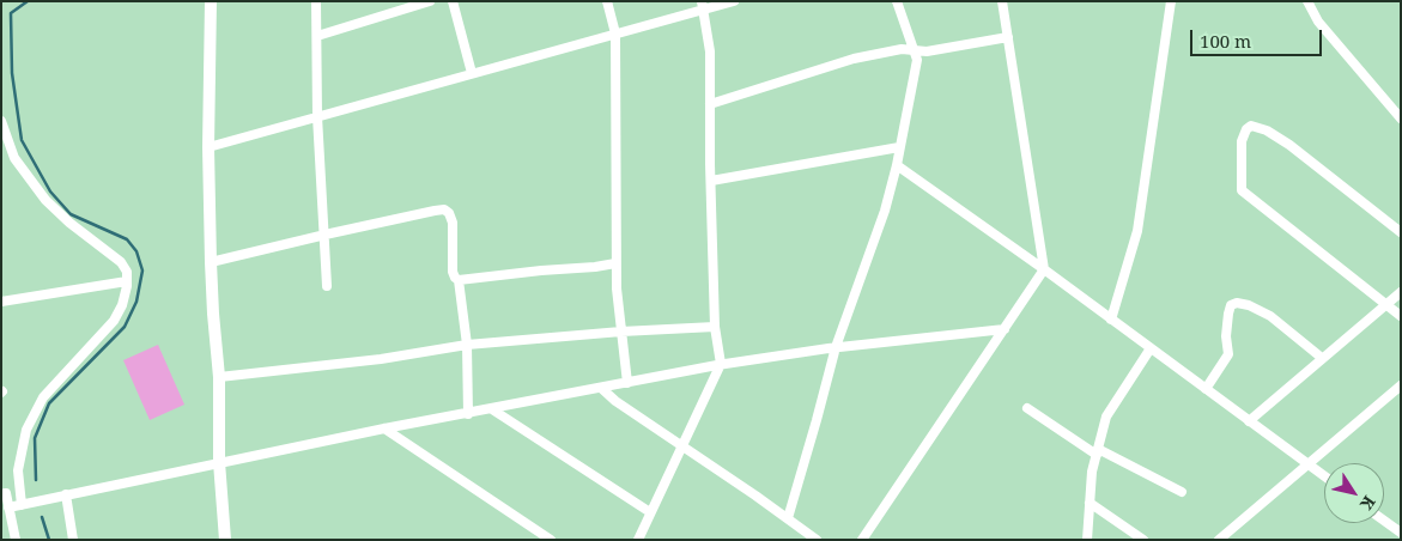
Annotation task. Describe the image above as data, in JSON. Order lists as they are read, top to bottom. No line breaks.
{"scale_bar":"100 m","north":"bottom right"}
